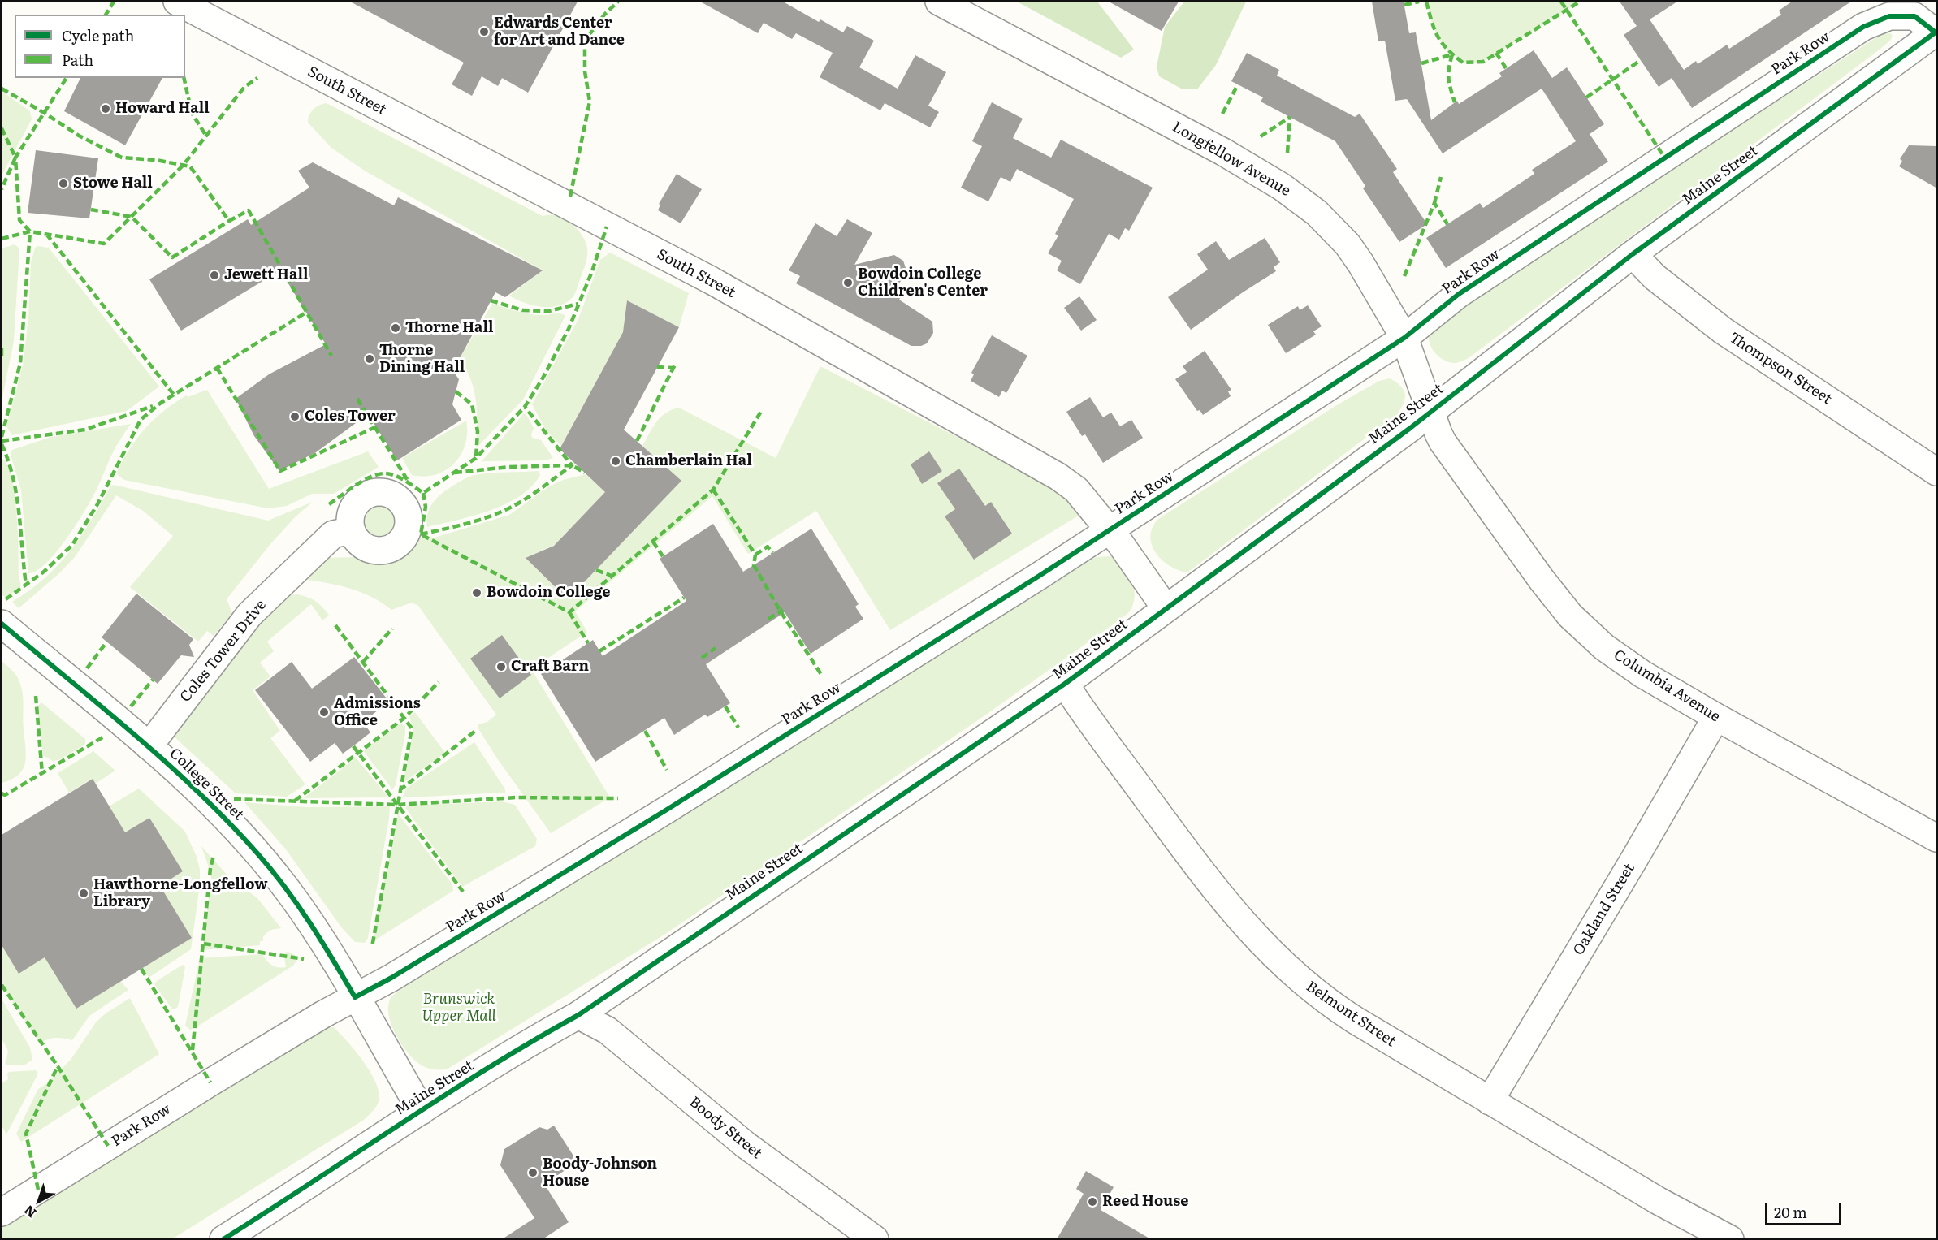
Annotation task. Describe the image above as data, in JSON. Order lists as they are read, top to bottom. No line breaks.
{"streets":{"street":["Park Row","South Street","Longfellow Avenue","Maine Street","Thompson Street","Coles Tower Drive","Columbia Avenue","College Street","Oakland Street","Belmont Street","Boody Street"]},"crossings":[["Park Row","South Street"],["Park Row","Longfellow Avenue"],["Park Row","Maine Street"],["Park Row","College Street"],["South Street","Maine Street"],["Longfellow Avenue","Maine Street"],["Longfellow Avenue","Columbia Avenue"],["Maine Street","Thompson Street"],["Maine Street","Columbia Avenue"],["Maine Street","College Street"],["Maine Street","Belmont Street"],["Maine Street","Boody Street"],["Coles Tower Drive","College Street"],["Columbia Avenue","Oakland Street"],["Oakland Street","Belmont Street"]],"parks":["Brunswick Upper Mall"],"places":["Edwards Center for Art and Dance","Howard Hall","Stowe Hall","Jewett Hall","Bowdoin College Children's Center","Thorne Hall","Thorne Dining Hall","Coles Tower","Chamberlain Hal","Bowdoin College","Craft Barn","Admissions Office","Hawthorne-Longfellow Library","Boody-Johnson House","Reed House"],"legend":["Cycle path","Path"],"scale_bar":"20 m","north":"bottom left"}
